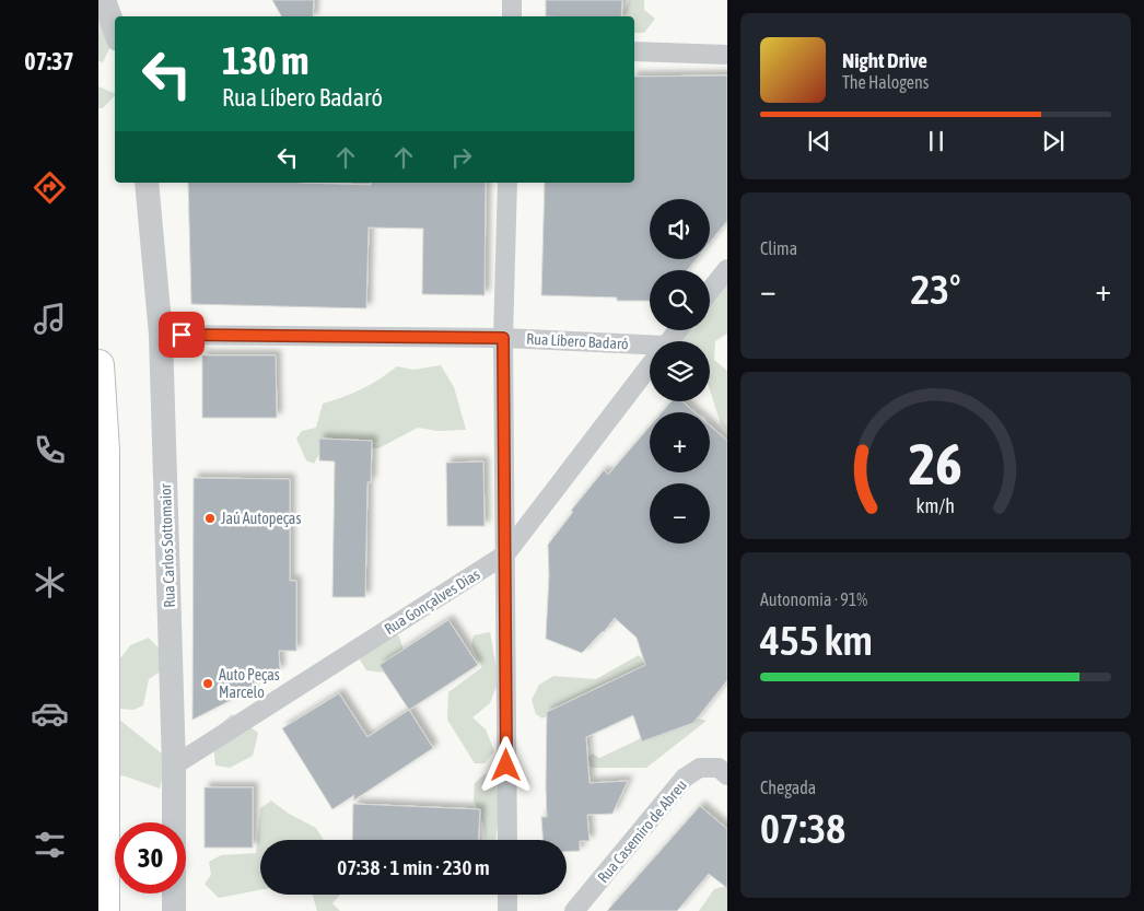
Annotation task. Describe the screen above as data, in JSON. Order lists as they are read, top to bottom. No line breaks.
{"streets":{"street":["Rua Líbero Badaró","Rua Carlos Sottomaior","Rua Gonçalves Dias","Rua Casemiro de Abreu"]},"crossings":[["Rua Líbero Badaró","Rua Carlos Sottomaior"],["Rua Carlos Sottomaior","Rua Gonçalves Dias"]],"places":["Jaú Autopeças","Auto Peças Marcelo"],"page":{"tabs":"07:37","turn":["130 m","Rua Líbero Badaró"],"song":["Night Drive","The Halogens"],"tile":["Clima",["Autonomia · 91%","455 km"],["Chegada","07:38"]],"map_buttons":["+","−"],"heat":["−","23°","+"],"limit":"30","trip":"07:38 · 1 min · 230 m","gauge":["26","km/h"]}}
